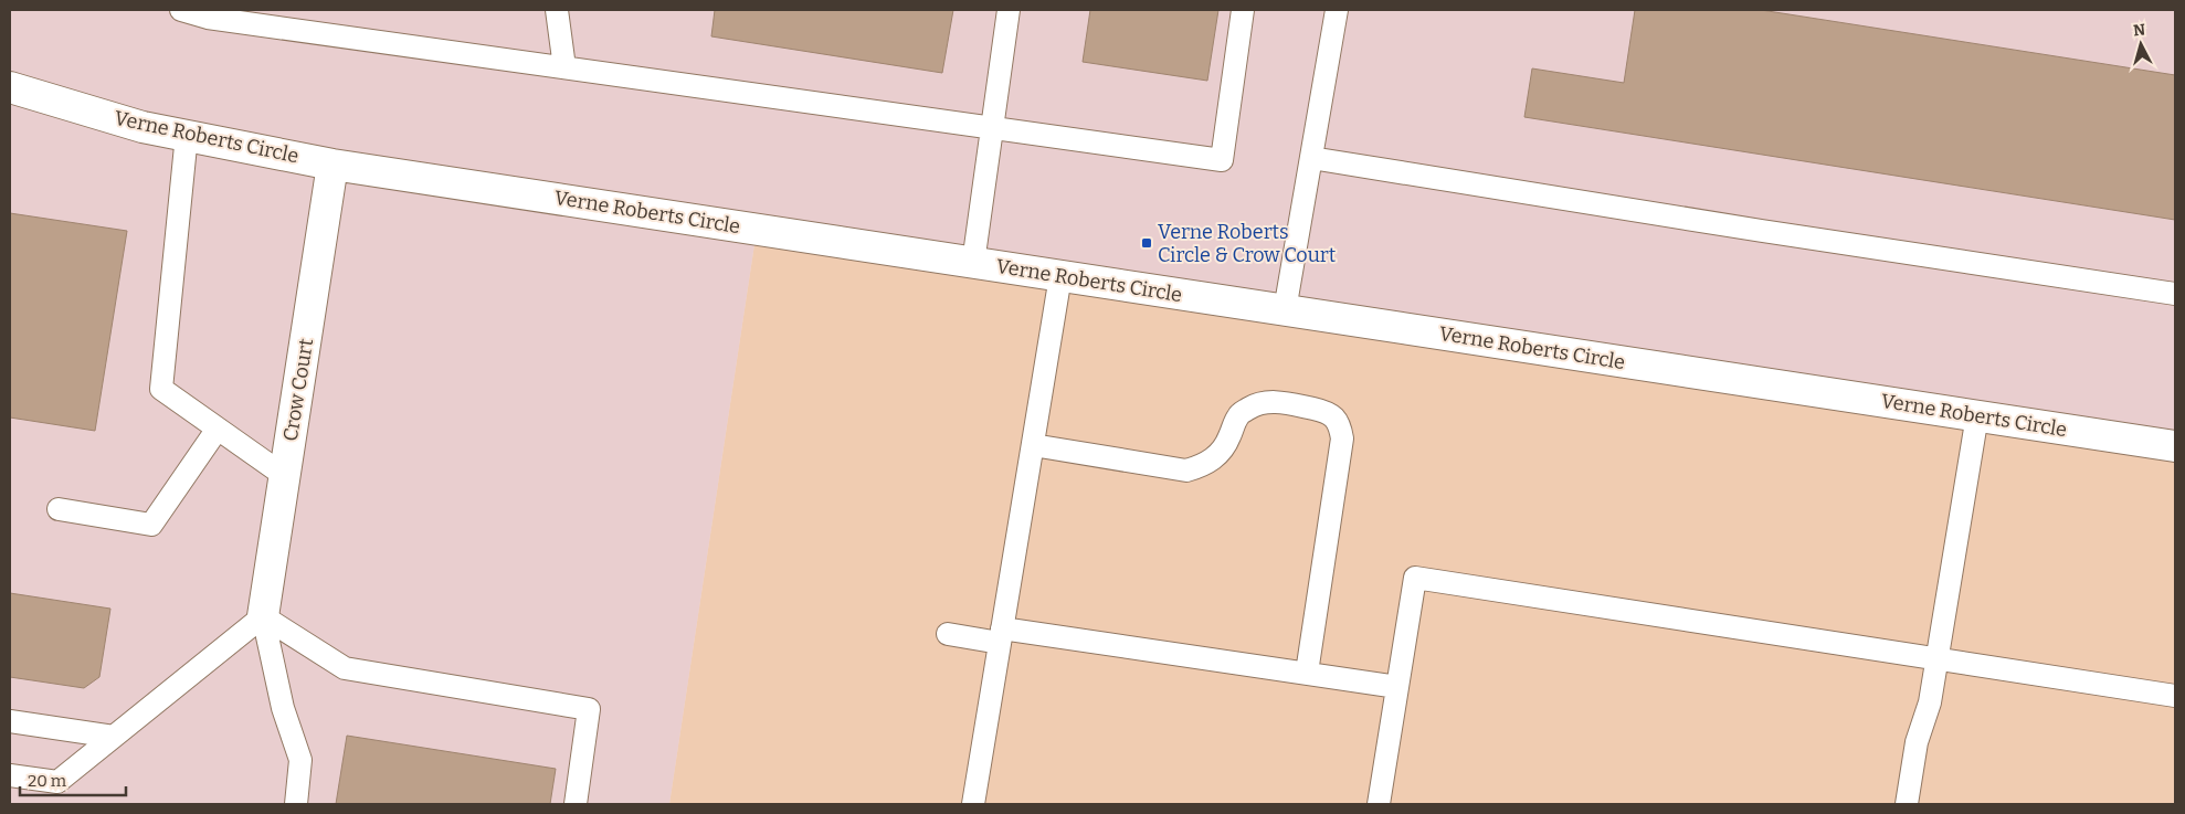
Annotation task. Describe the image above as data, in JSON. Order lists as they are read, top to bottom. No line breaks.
{"streets":{"street":["Verne Roberts Circle","Crow Court"]},"crossings":[["Verne Roberts Circle","Crow Court"]],"places":{"transit":["Verne Roberts Circle & Crow Court"]},"scale_bar":"20 m","north":"top"}
